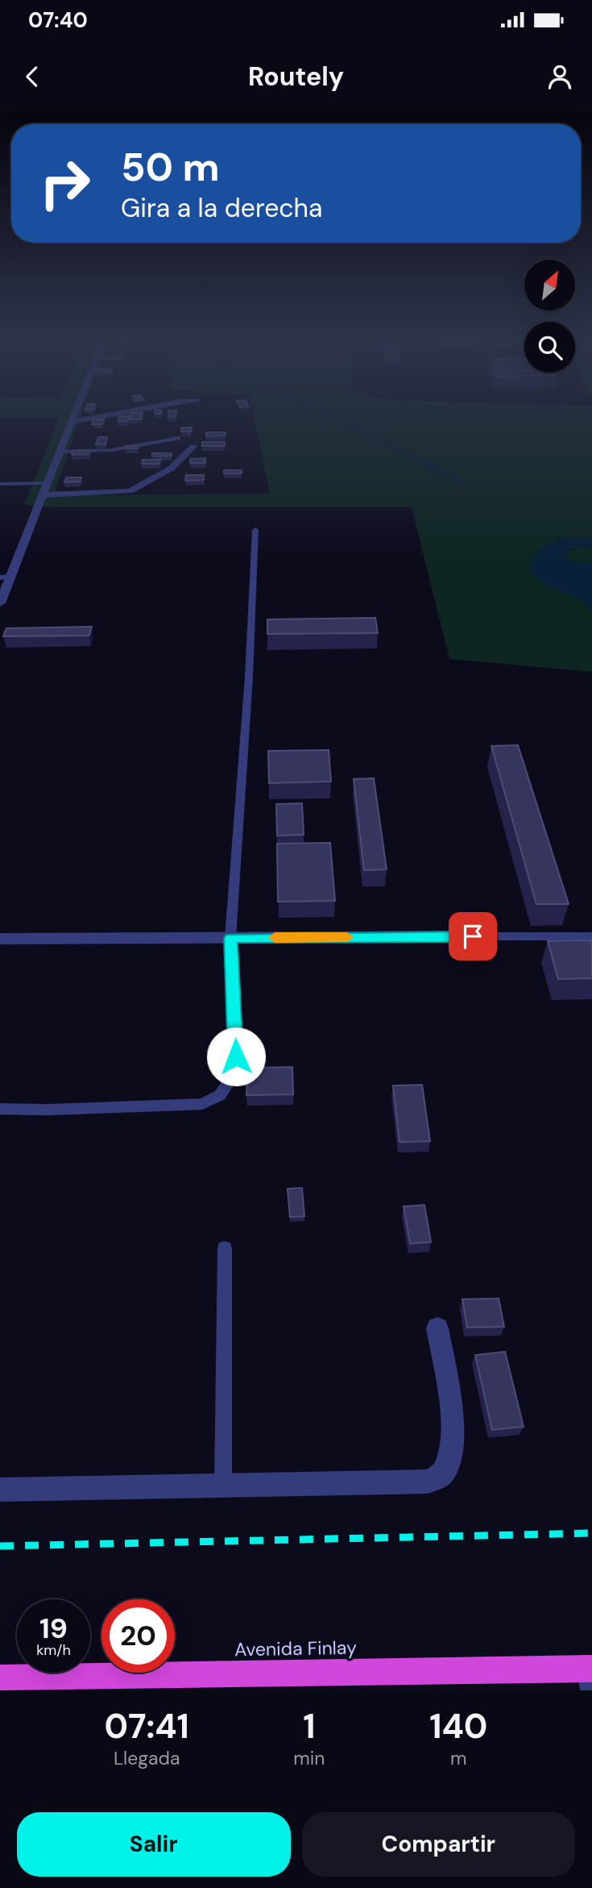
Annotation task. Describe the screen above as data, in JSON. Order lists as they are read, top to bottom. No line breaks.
{"streets":{"highway":["Avenida Finlay"]},"north":"top right","page":{"status":"07:40","header":"Routely","turn":["50 m","Gira a la derecha"],"speed":"19 km/h","limit":"20","eta":["07:41","Llegada","1","min","140","m"],"buttons":["Salir","Compartir"]}}
